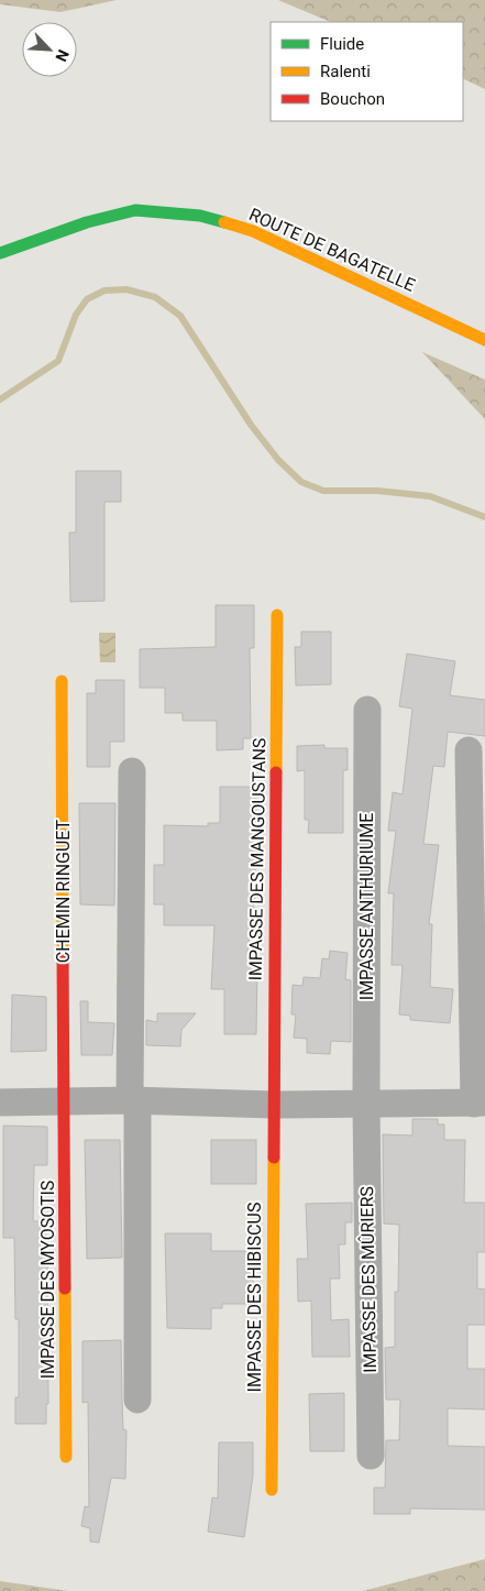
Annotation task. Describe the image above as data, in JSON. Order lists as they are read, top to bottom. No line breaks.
{"streets":{"street":["ROUTE DE BAGATELLE","IMPASSE DES MANGOUSTANS","CHEMIN RINGUET","IMPASSE ANTHURIUME","IMPASSE DES MYOSOTIS","IMPASSE DES MÛRIERS","IMPASSE DES HIBISCUS"]},"crossings":[["IMPASSE DES MANGOUSTANS","IMPASSE DES HIBISCUS"],["CHEMIN RINGUET","IMPASSE DES MYOSOTIS"],["IMPASSE ANTHURIUME","IMPASSE DES MÛRIERS"]],"legend":["Fluide","Ralenti","Bouchon"],"north":"bottom right"}
